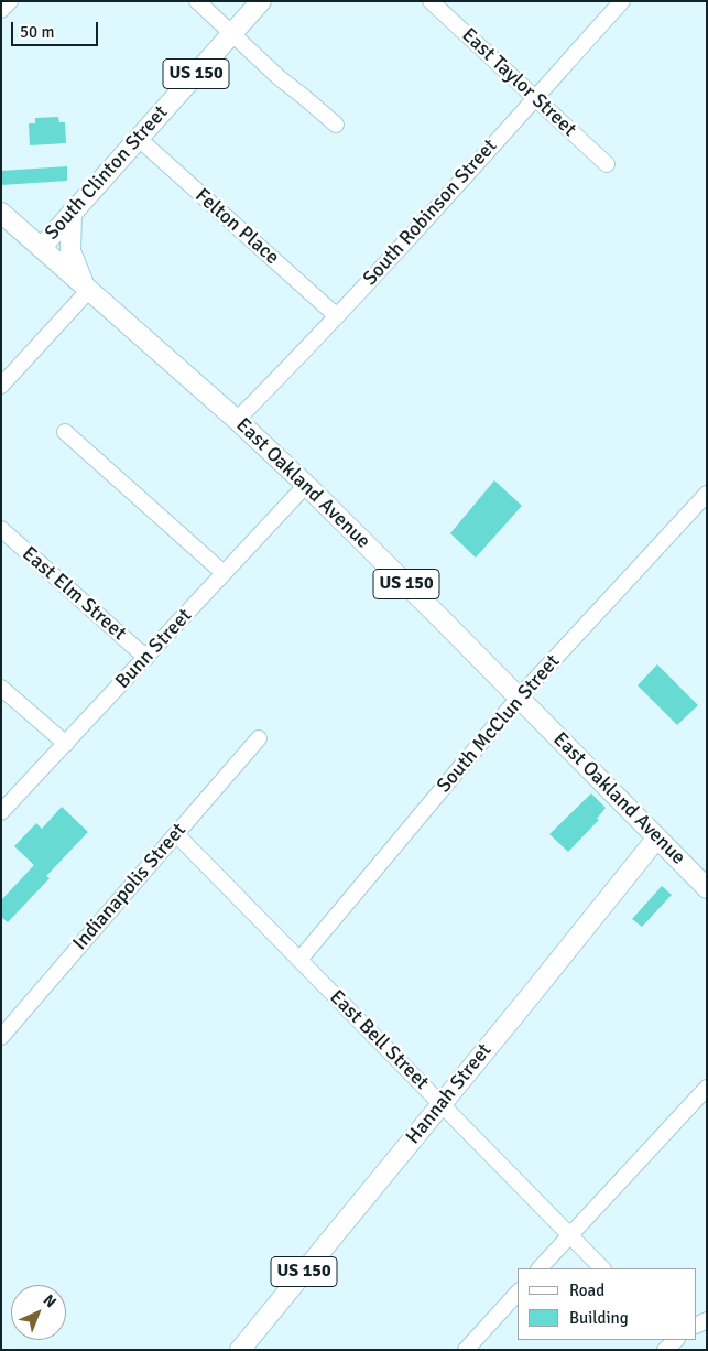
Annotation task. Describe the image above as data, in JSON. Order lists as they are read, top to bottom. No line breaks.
{"streets":{"main road":["US 150","South Clinton Street","East Oakland Avenue","Hannah Street"],"street":["East Taylor Street","South Robinson Street","Felton Place","East Elm Street","Bunn Street","South McClun Street","Indianapolis Street","East Bell Street"]},"crossings":[["East Taylor Street","South Robinson Street"],["South Clinton Street","Felton Place"],["South Clinton Street","East Oakland Avenue"],["South Robinson Street","Felton Place"],["South Robinson Street","East Oakland Avenue"],["East Oakland Avenue","Bunn Street"],["East Oakland Avenue","South McClun Street"],["East Oakland Avenue","Hannah Street"],["East Elm Street","Bunn Street"],["South McClun Street","East Bell Street"],["Indianapolis Street","East Bell Street"],["East Bell Street","Hannah Street"]],"legend":["Road","Building"],"scale_bar":"50 m","north":"top right"}
